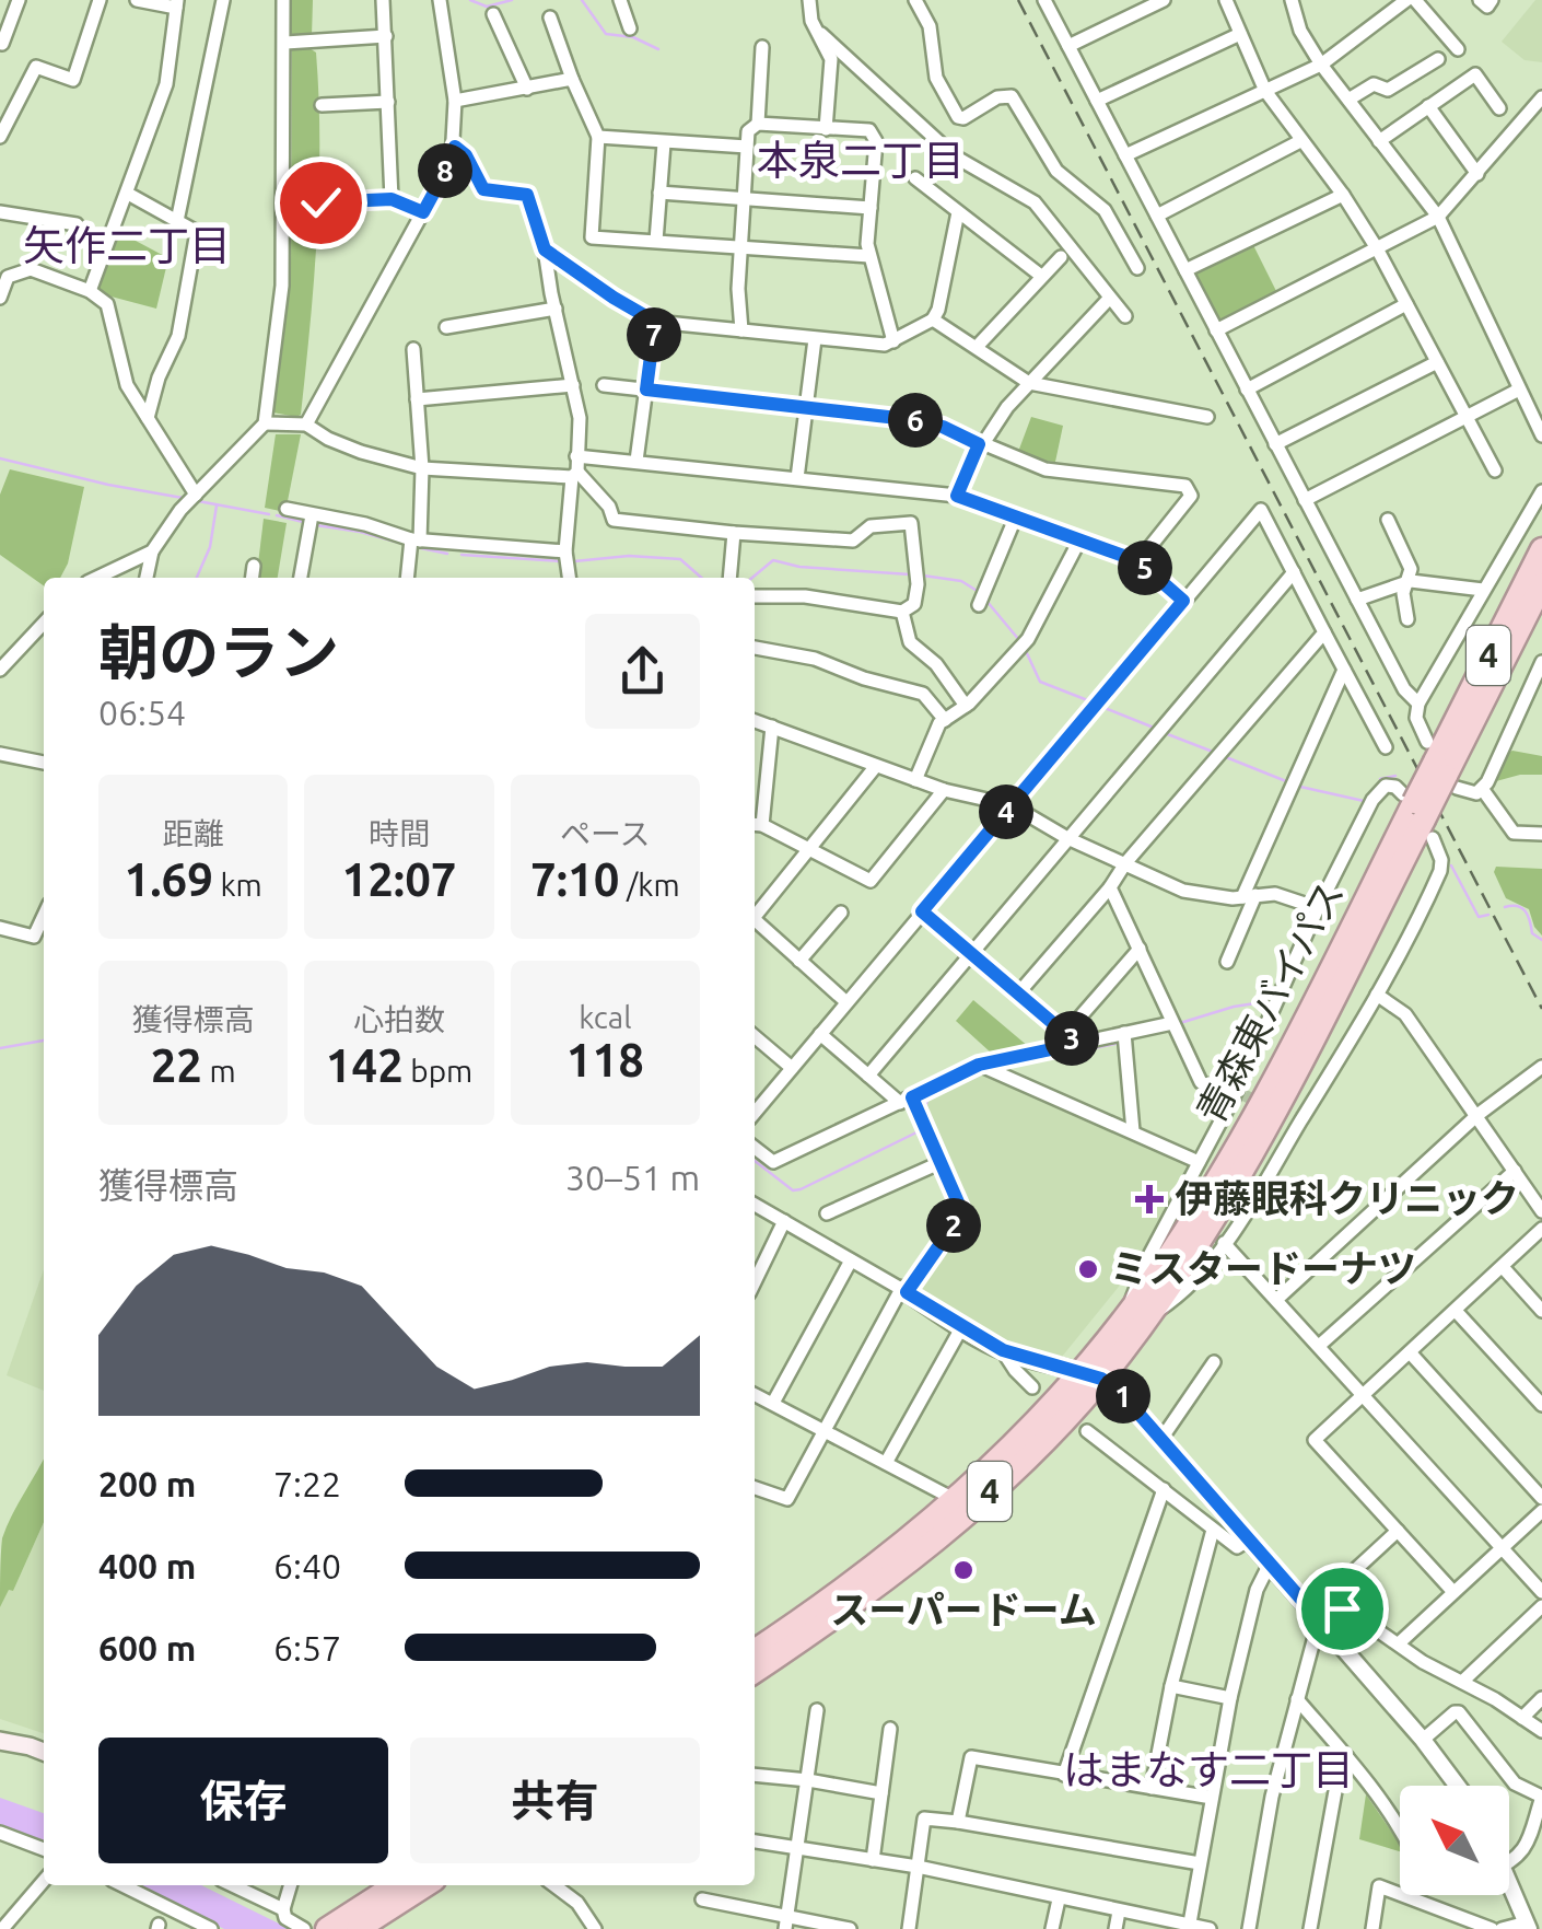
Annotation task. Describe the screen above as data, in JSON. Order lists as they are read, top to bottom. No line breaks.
{"streets":{"highway":["4","青森東バイパス"]},"districts":["本泉二丁目","矢作二丁目","はまなす二丁目"],"places":{"health":["伊藤眼科クリニック"],"other":["ミスタードーナツ","スーパードーム"]},"north":"top left","page":{"pins":["8","7","6","5","4","3","2","1"],"heading":["朝のラン","06:54"],"stats":[["距離","1.69 km"],["時間","12:07"],["ペース","7:10 /km"],["獲得標高","22 m"],["心拍数","142 bpm"],["kcal","118"]],"chart":["獲得標高","30–51 m"],"list":[{"name":"200 m","note":"7:22"},{"name":"400 m","note":"6:40"},{"name":"600 m","note":"6:57"}],"buttons":["保存","共有"]}}
